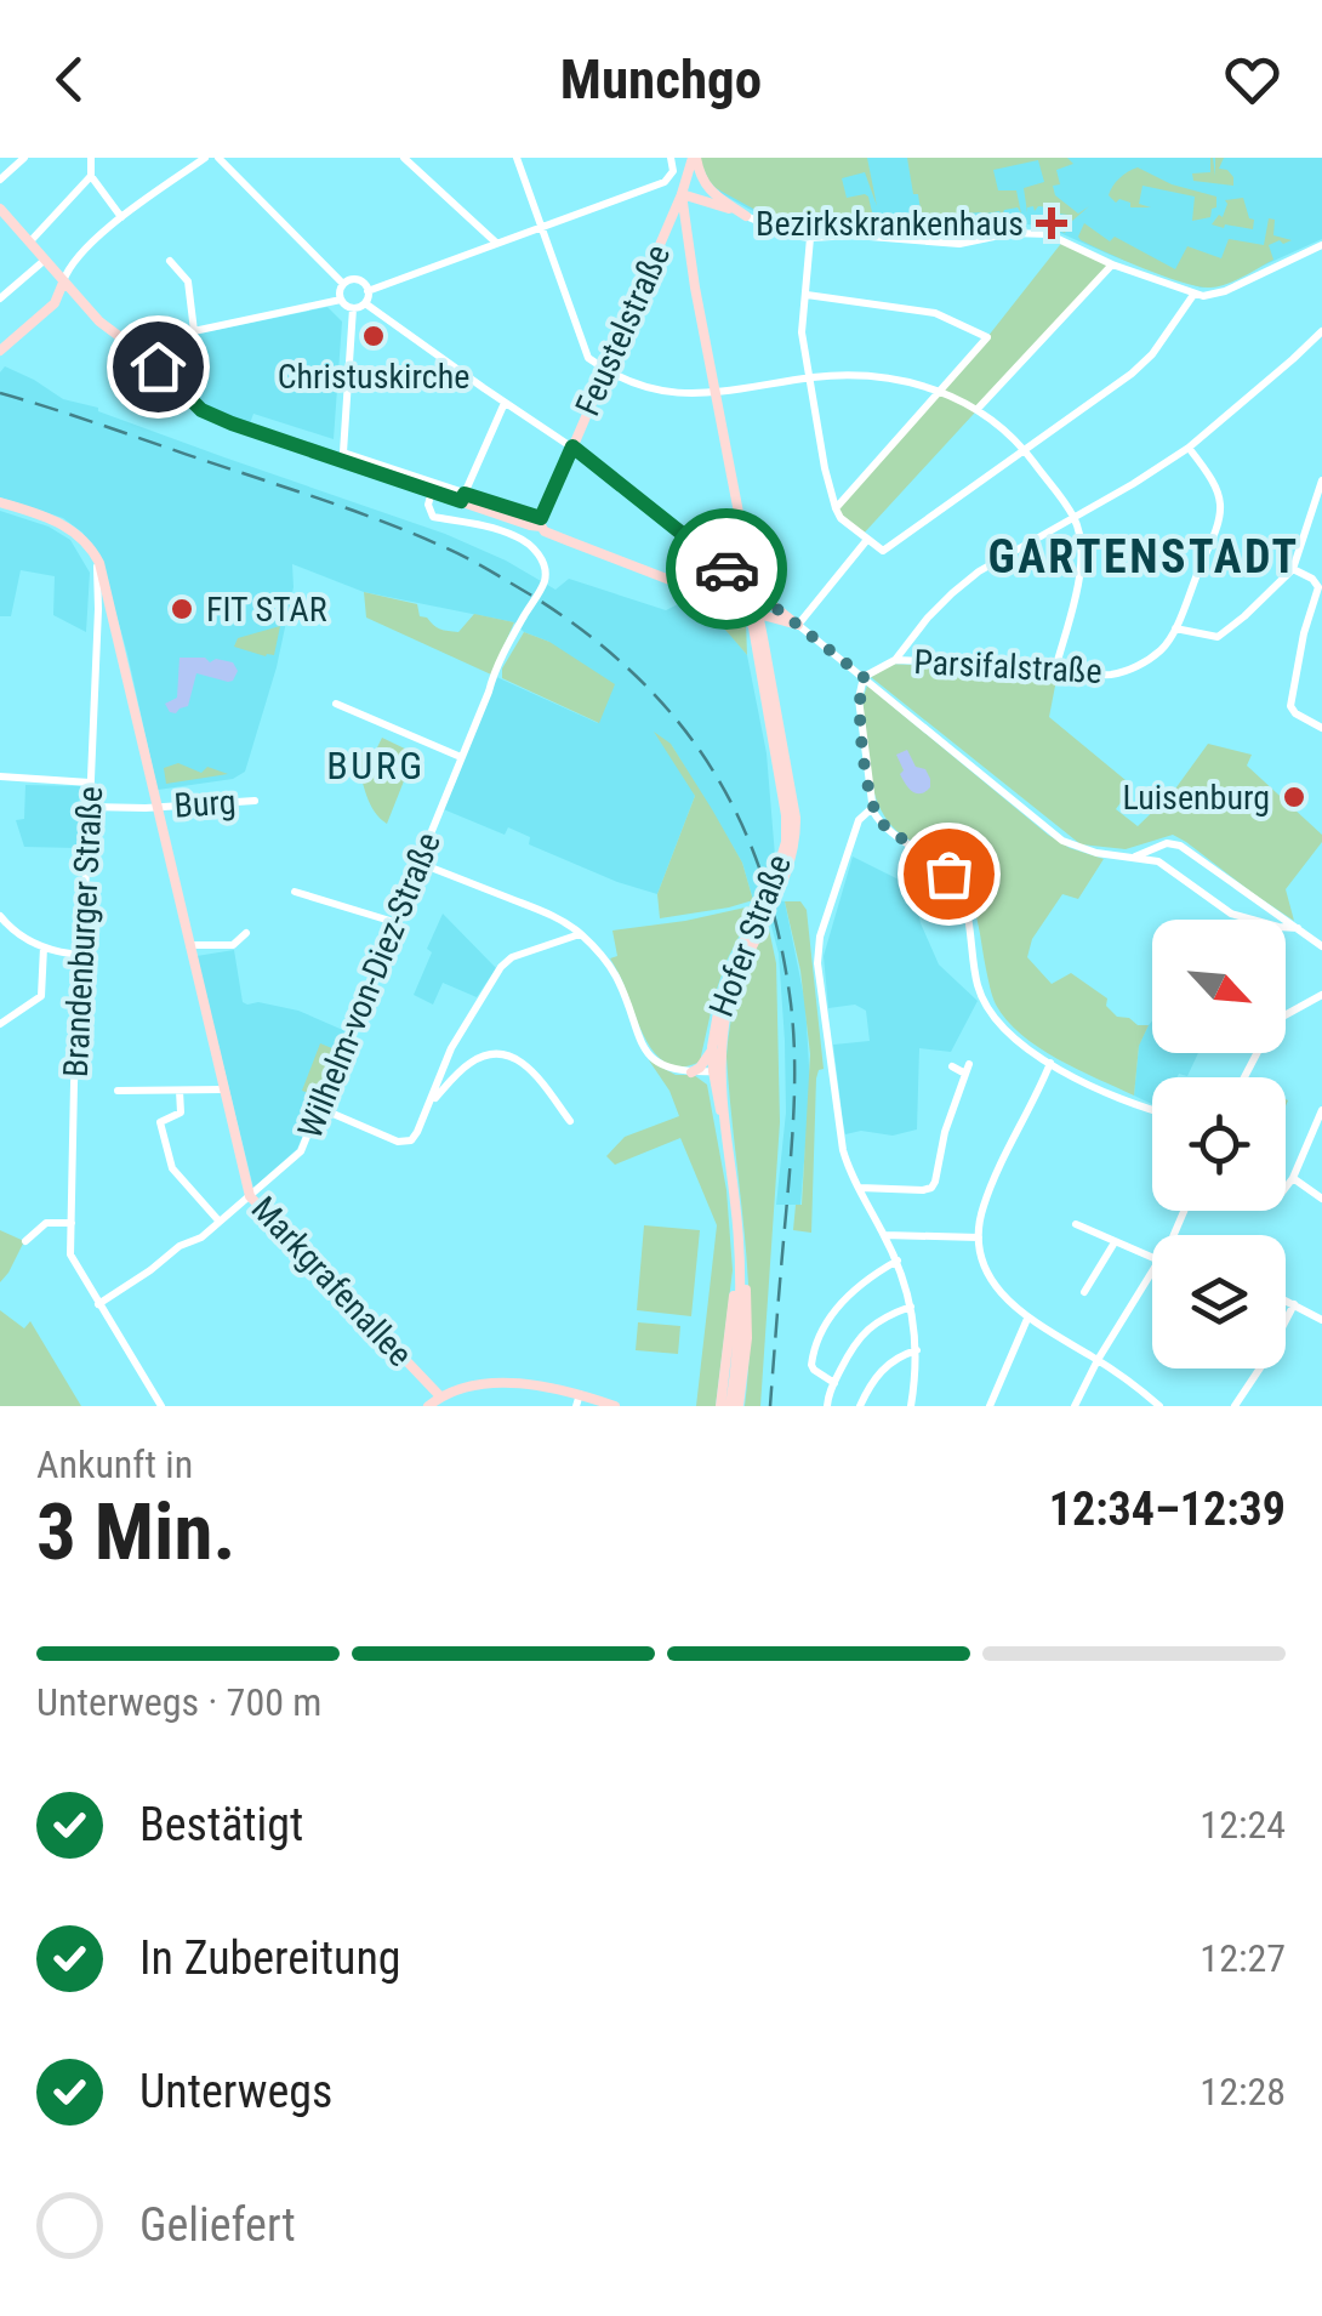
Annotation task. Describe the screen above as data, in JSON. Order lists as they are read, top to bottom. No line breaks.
{"streets":{"main road":["Feustelstraße","Hofer Straße","Markgrafenallee"],"street":["Parsifalstraße","Burg","Brandenburger Straße","Wilhelm-von-Diez-Straße"]},"crossings":[["Feustelstraße","Hofer Straße"],["Burg","Markgrafenallee"],["Brandenburger Straße","Wilhelm-von-Diez-Straße"],["Brandenburger Straße","Markgrafenallee"],["Wilhelm-von-Diez-Straße","Markgrafenallee"]],"districts":["GARTENSTADT","BURG"],"places":{"health":["Bezirkskrankenhaus"],"other":["Christuskirche","FIT STAR","Luisenburg"]},"north":"bottom right","page":{"header":"Munchgo","heading":["3 Min.","Ankunft in","12:34–12:39"],"bar":"Unterwegs · 700 m","list":[["Bestätigt","12:24"],["In Zubereitung","12:27"],["Unterwegs","12:28"],"Geliefert"]}}
